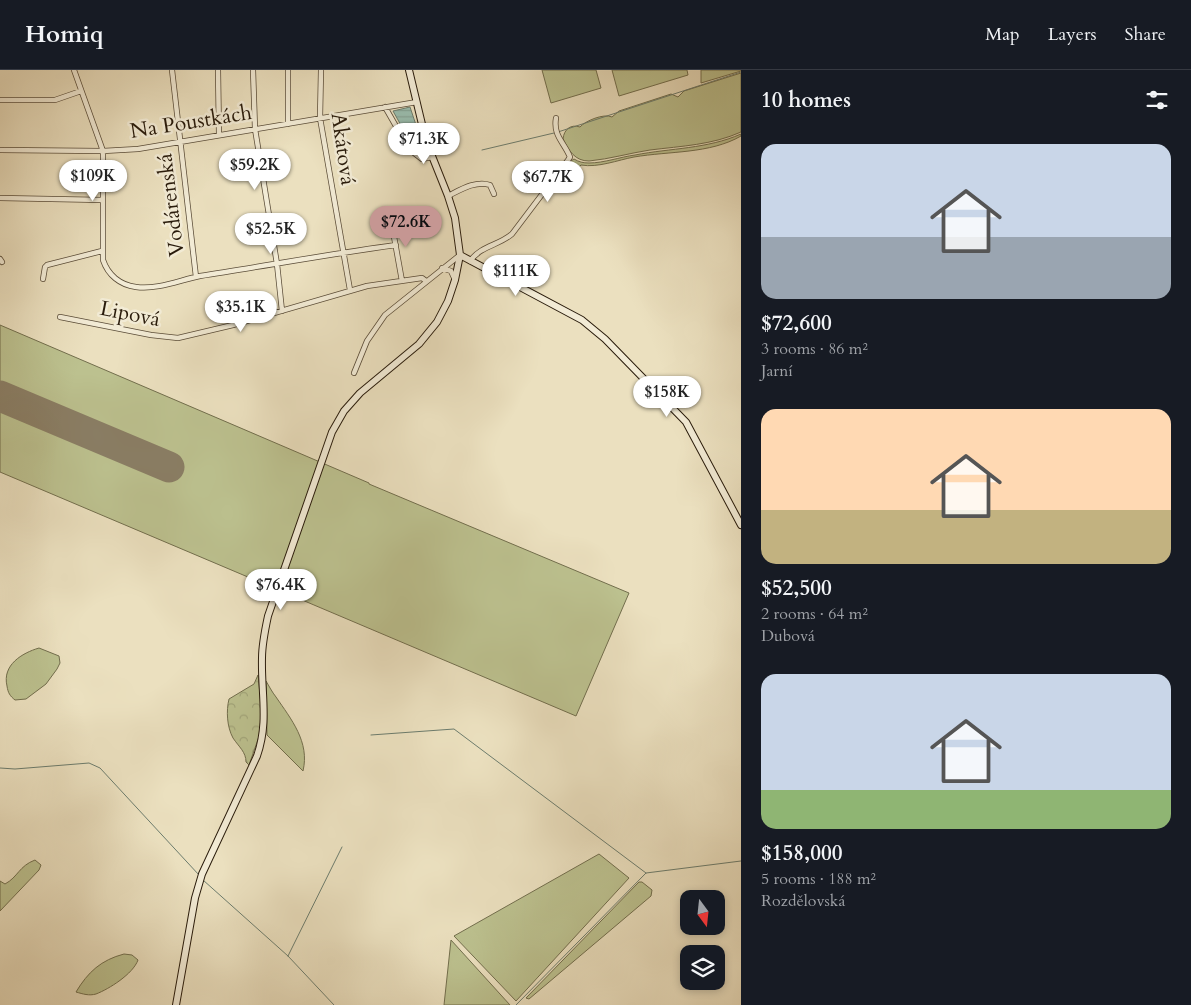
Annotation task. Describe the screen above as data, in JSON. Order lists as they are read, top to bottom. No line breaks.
{"streets":{"street":["Na Poustkách","Akátová","Vodárenská","Lipová"]},"crossings":[["Na Poustkách","Akátová"],["Na Poustkách","Vodárenská"],["Akátová","Lipová"]],"north":"bottom","page":{"header":"Homiq","nav":["Map","Layers","Share"],"heading":"10 homes","price":["$71.3K","$59.2K","$109K","$67.7K","$72.6K","$52.5K","$111K","$35.1K","$158K","$76.4K"],"list":[{"name":"$72,600","note":"3 rooms · 86 m² · Jarní"},{"name":"$52,500","note":"2 rooms · 64 m² · Dubová"},{"name":"$158,000","note":"5 rooms · 188 m² · Rozdělovská"}]}}
